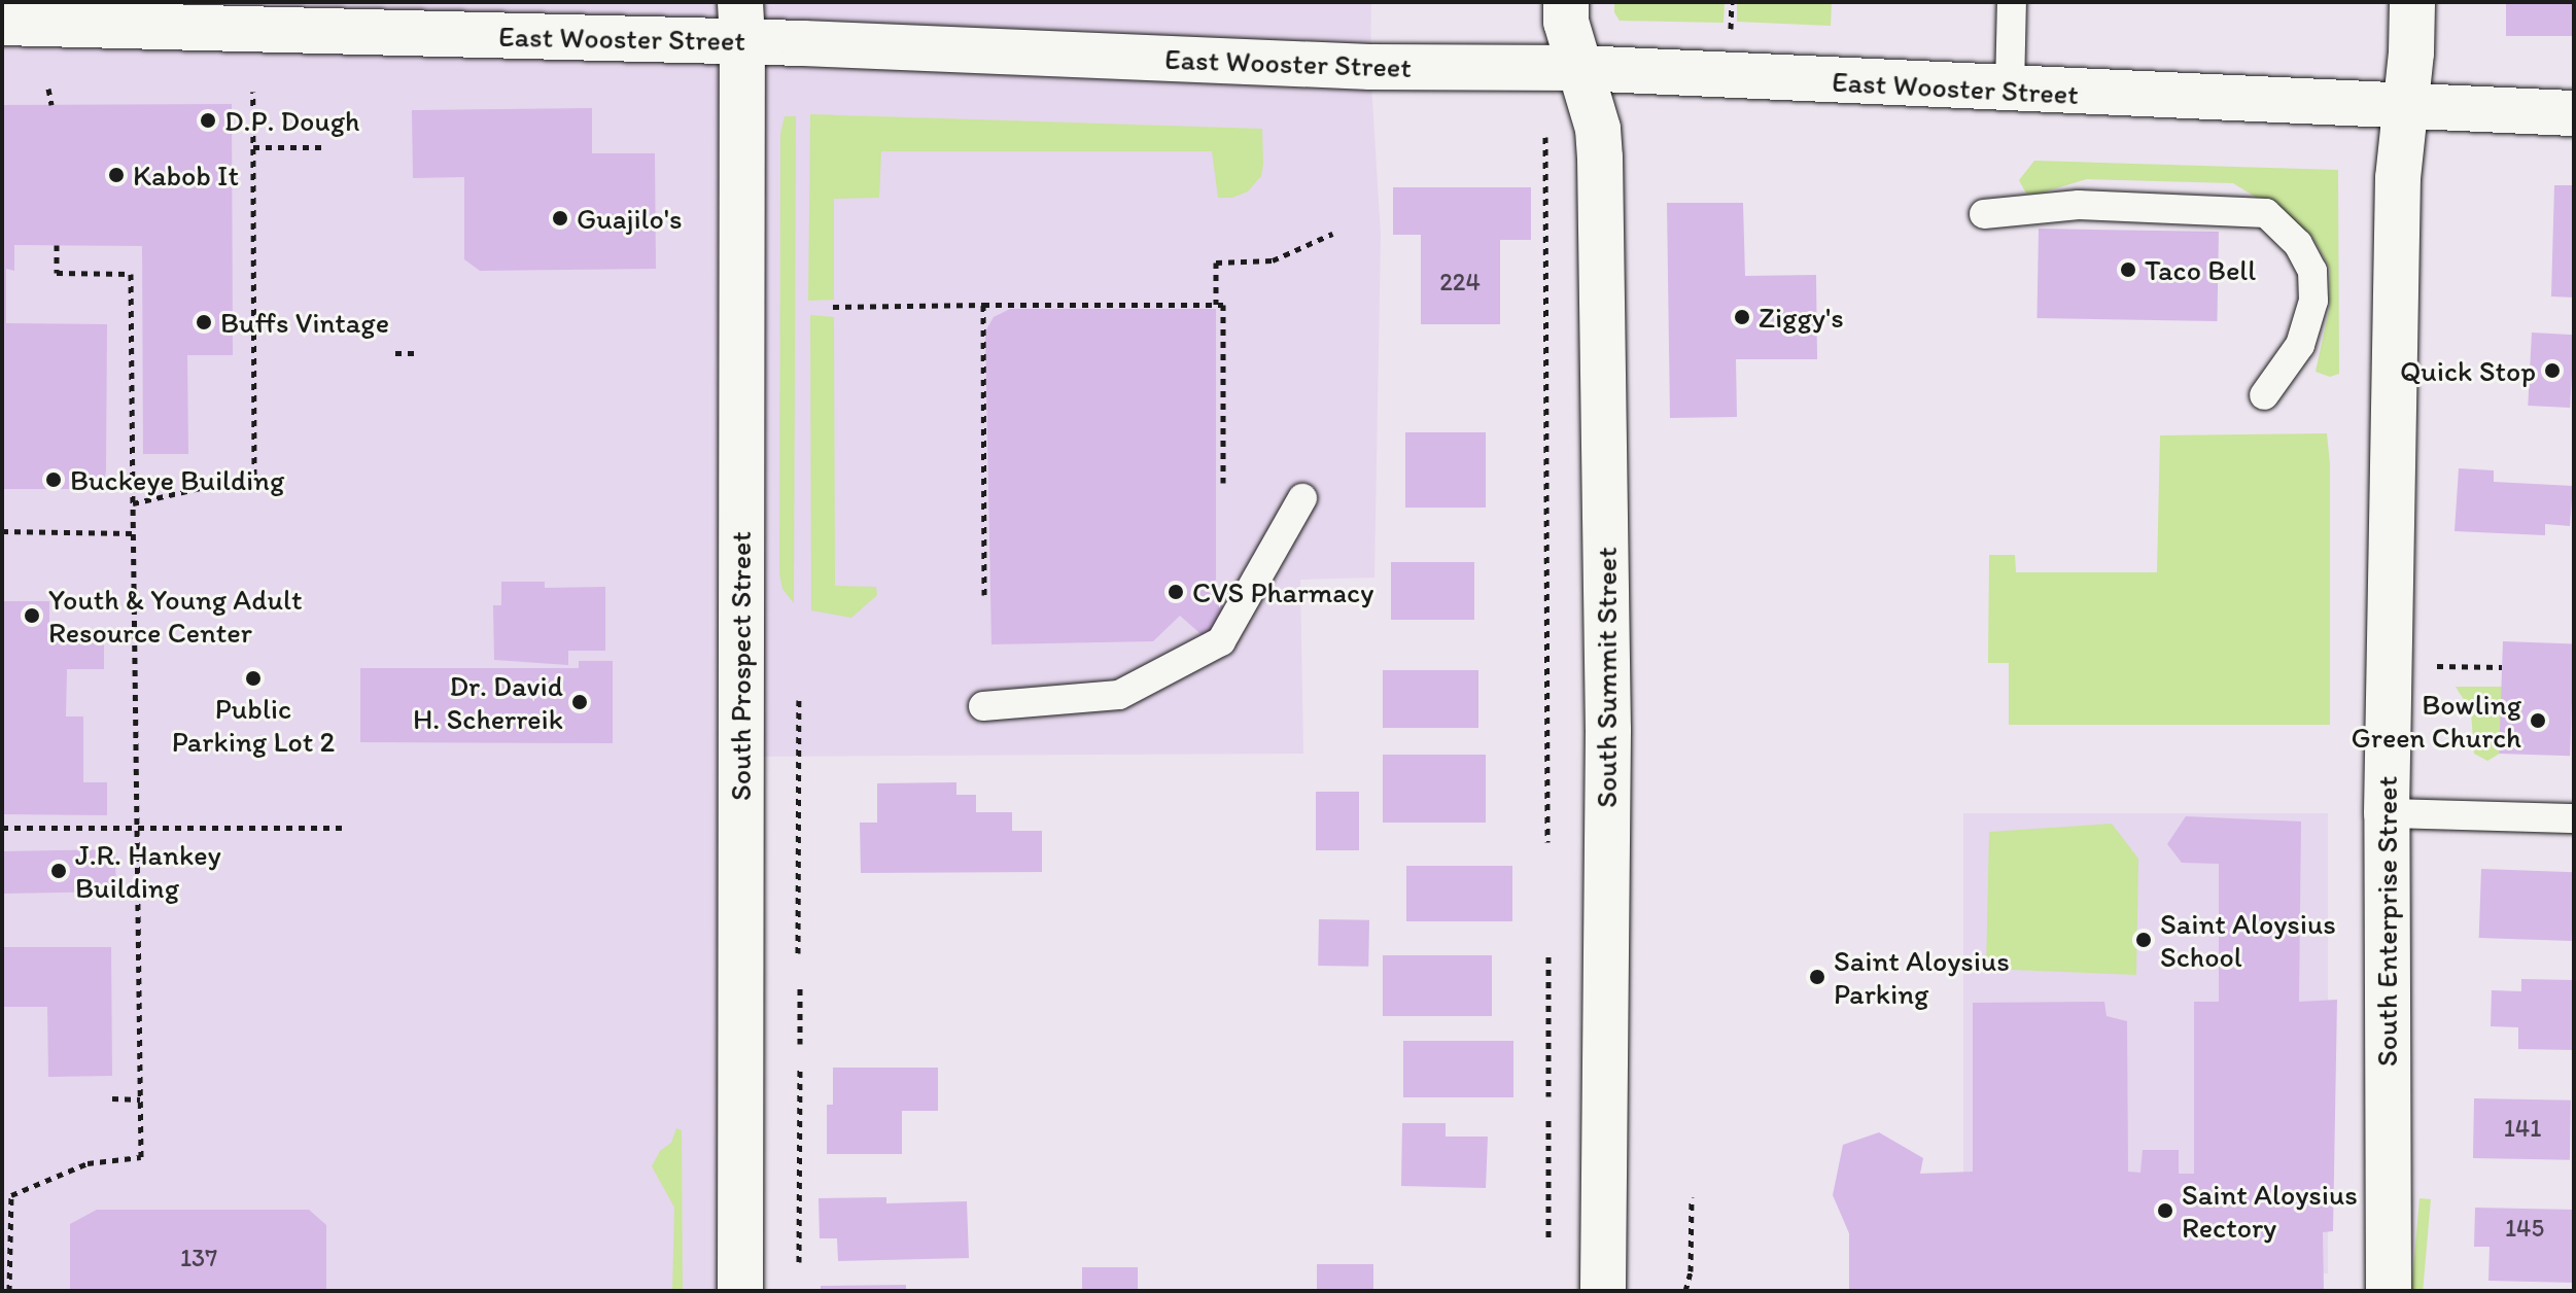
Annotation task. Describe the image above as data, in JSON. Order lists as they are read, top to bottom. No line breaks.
{"streets":{"street":["East Wooster Street","South Prospect Street","South Summit Street","South Enterprise Street"]},"crossings":[["East Wooster Street","South Prospect Street"],["East Wooster Street","South Summit Street"],["East Wooster Street","South Enterprise Street"]],"places":["D.P. Dough","Kabob It","Guajilo's","Taco Bell","Ziggy's","Buffs Vintage","Quick Stop","Buckeye Building","CVS Pharmacy","Youth & Young Adult Resource Center","Public Parking Lot 2","Dr. David H. Scherreik","Bowling Green Church","J.R. Hankey Building","Saint Aloysius School","Saint Aloysius Parking","Saint Aloysius Rectory"],"house_numbers":["224","141","145","137"]}
